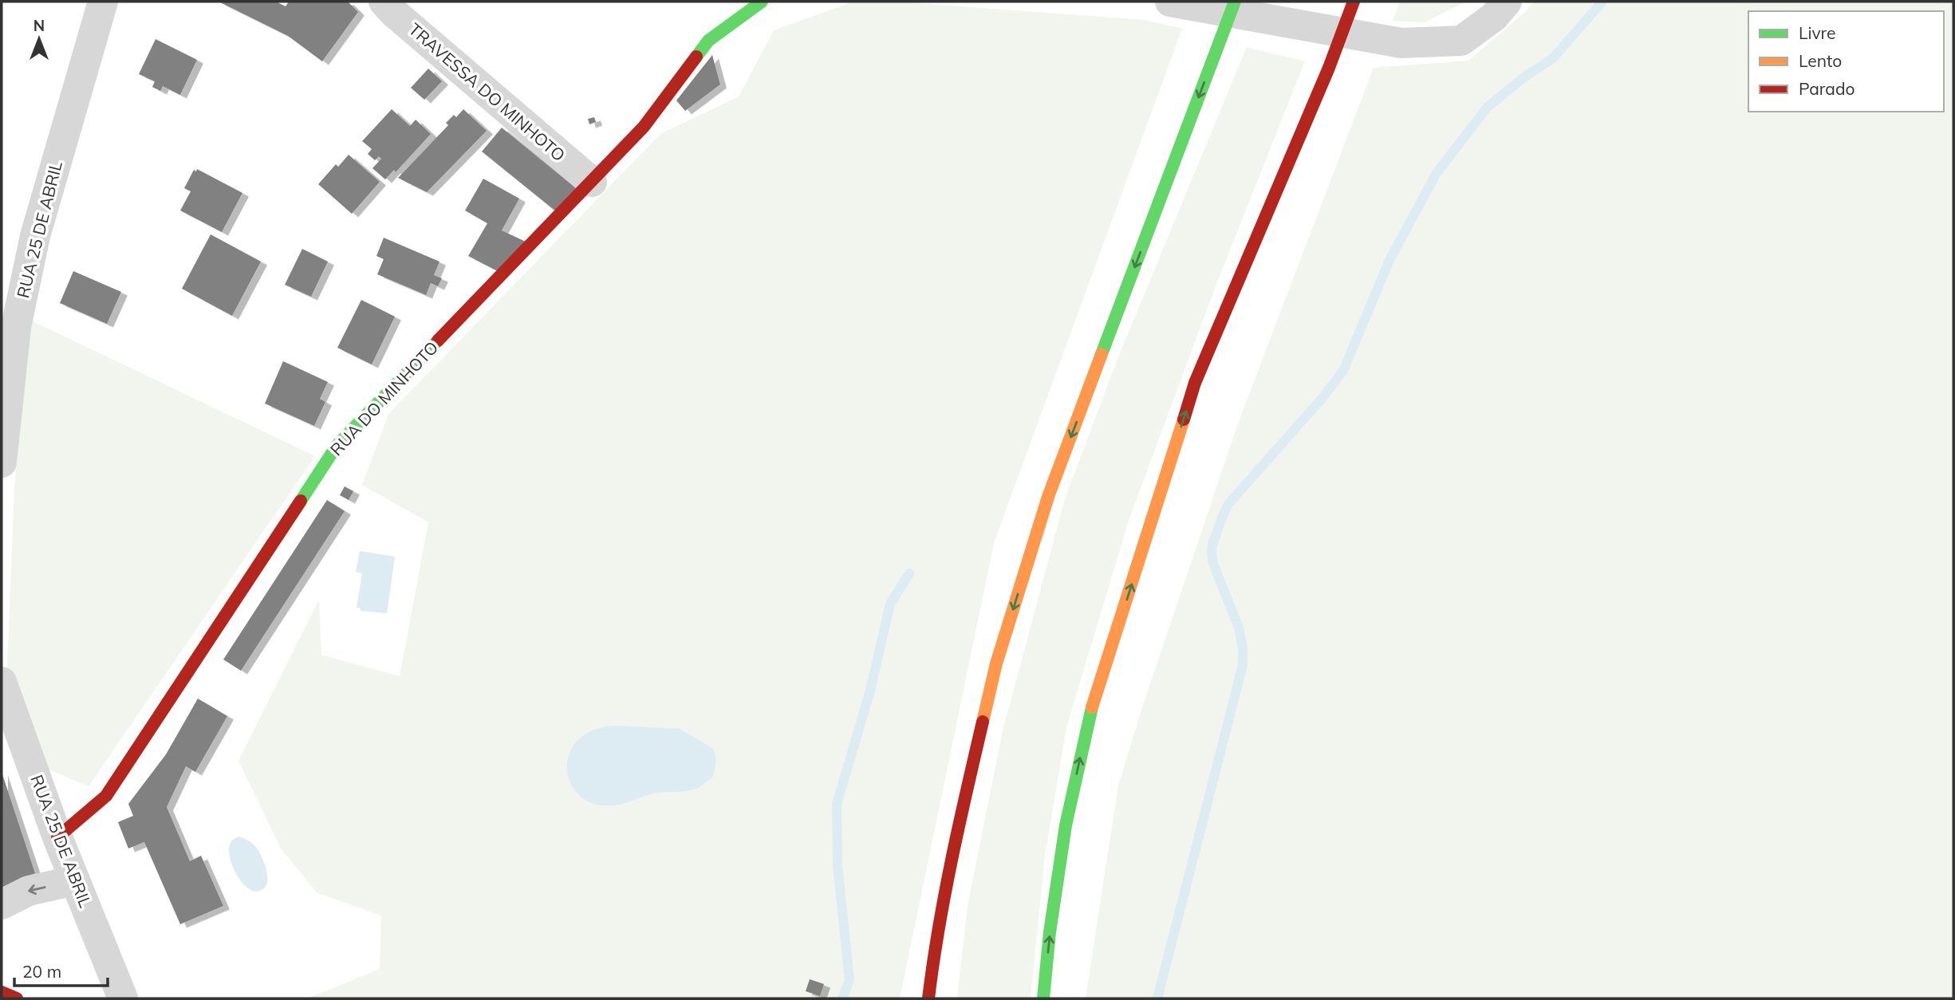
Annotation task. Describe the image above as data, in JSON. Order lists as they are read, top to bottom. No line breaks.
{"streets":{"main road":["RUA DO MINHOTO"],"street":["TRAVESSA DO MINHOTO","RUA 25 DE ABRIL"]},"crossings":[["TRAVESSA DO MINHOTO","RUA DO MINHOTO"],["RUA 25 DE ABRIL","RUA DO MINHOTO"]],"legend":["Livre","Lento","Parado"],"scale_bar":"20 m","north":"top"}
